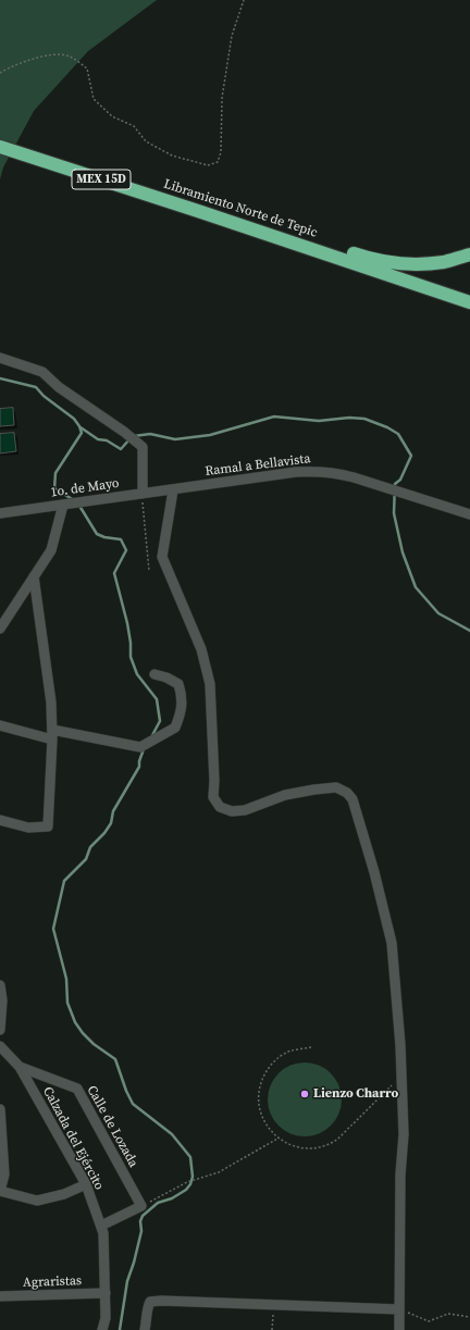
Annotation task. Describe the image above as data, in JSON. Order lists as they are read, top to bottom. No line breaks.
{"streets":{"highway":["MEX 15D","Libramiento Norte de Tepic"],"street":["Ramal a Bellavista","1o. de Mayo","Calle de Lozada","Calzada del Ejército","Agraristas"]},"crossings":[["Ramal a Bellavista","1o. de Mayo"],["Calle de Lozada","Calzada del Ejército"],["Calzada del Ejército","Agraristas"]],"places":["Lienzo Charro"]}
